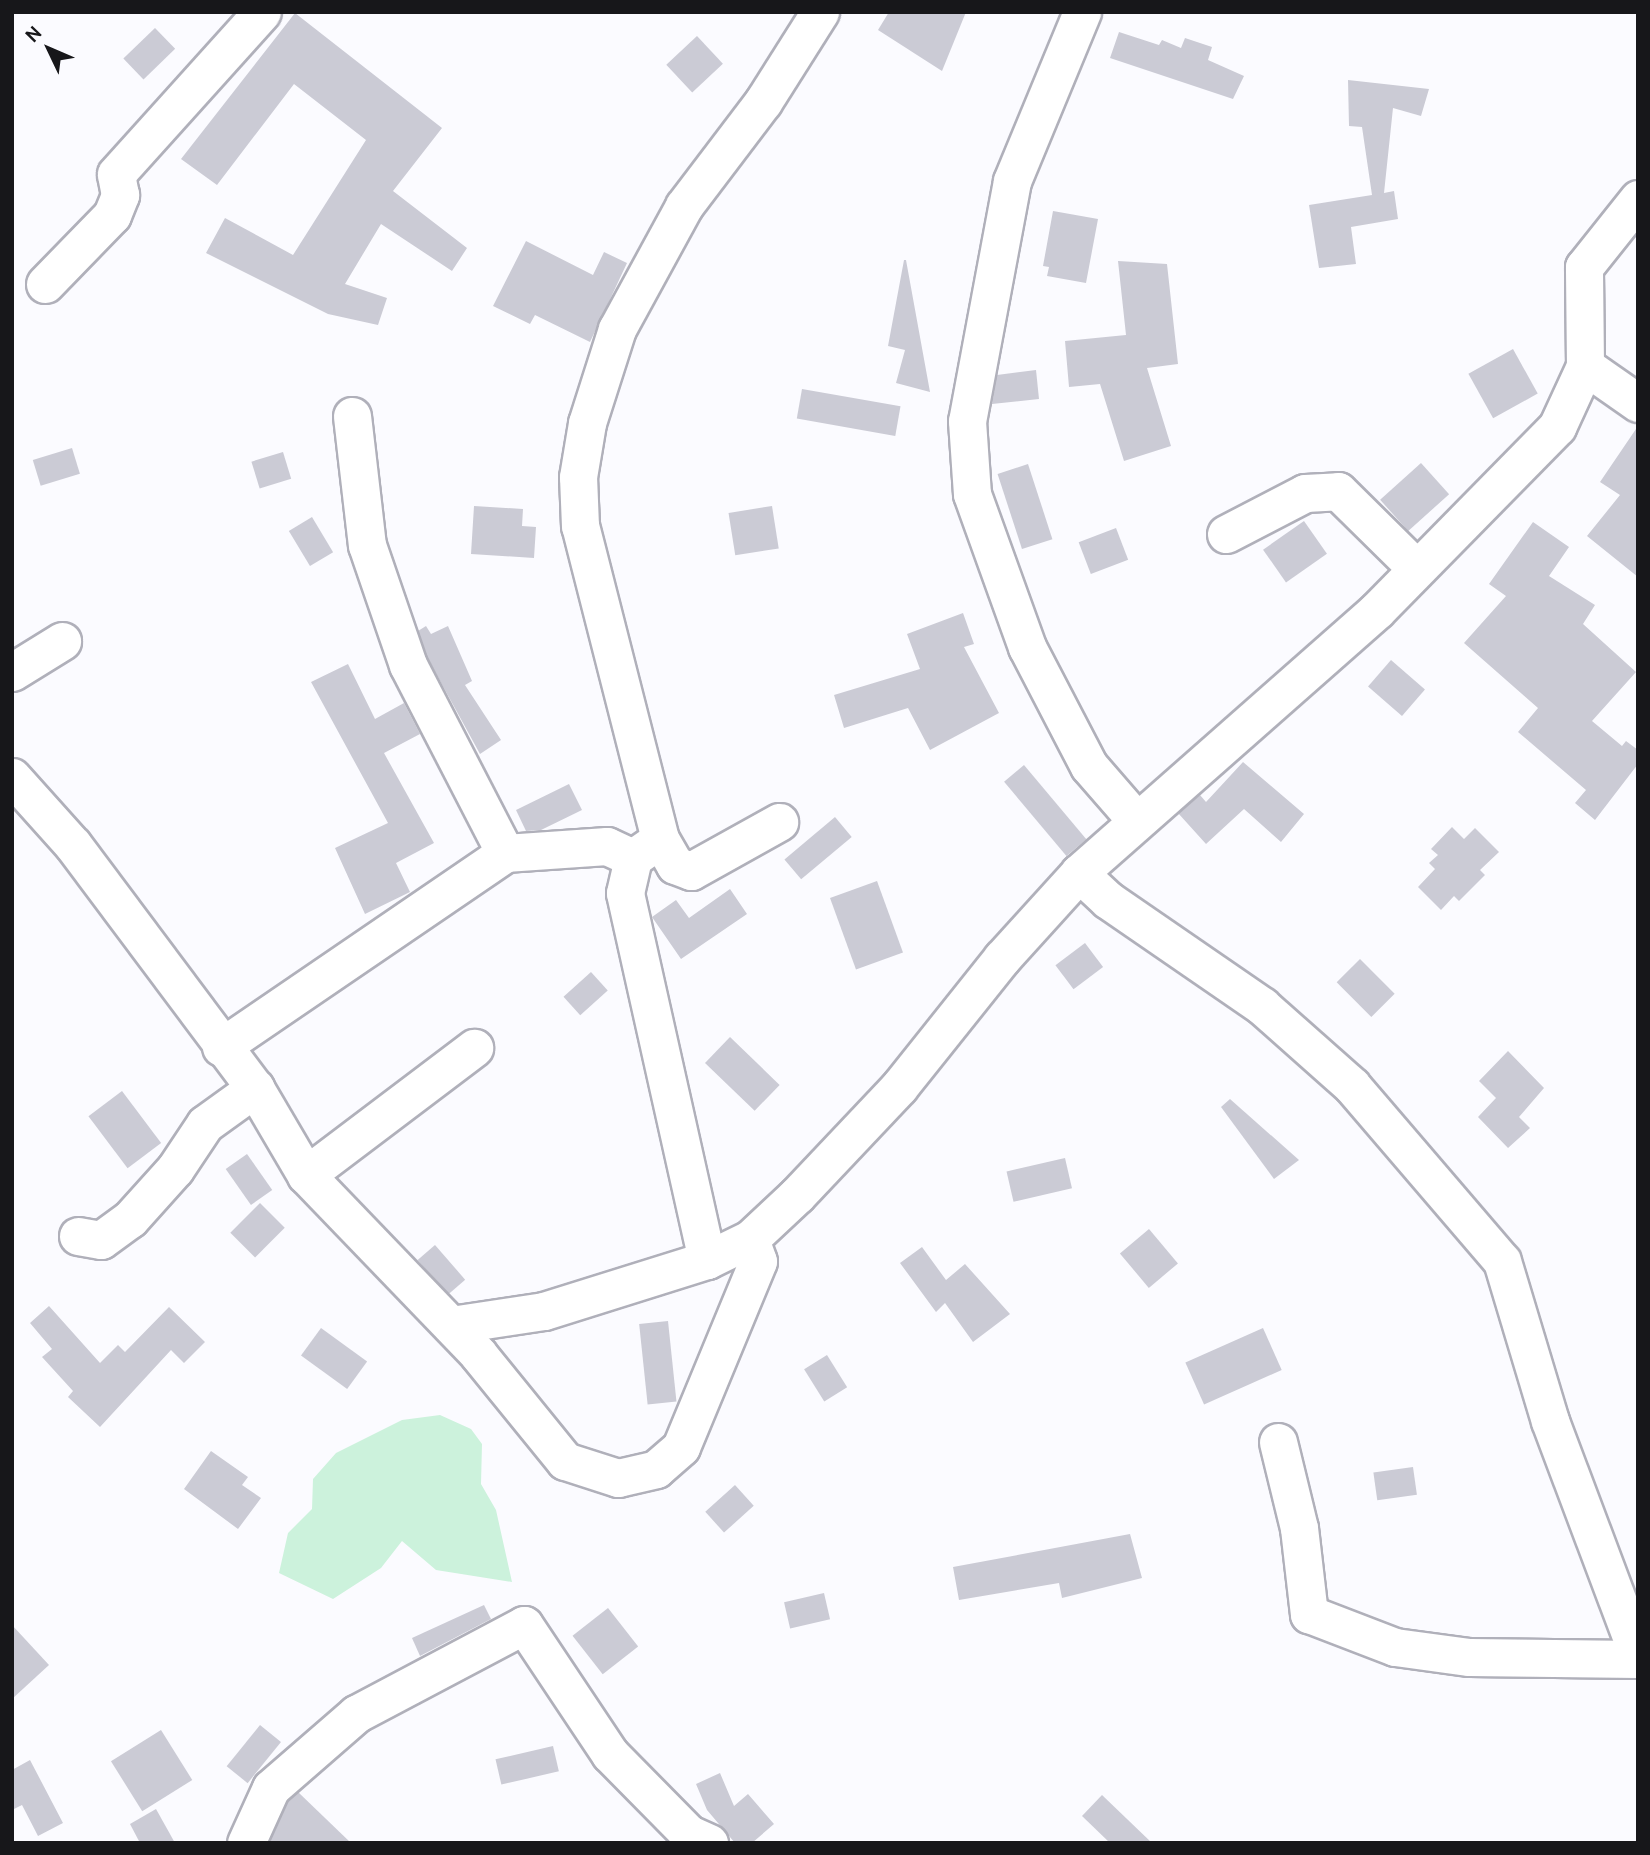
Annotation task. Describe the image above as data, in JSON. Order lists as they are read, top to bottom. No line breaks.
{"north":"top left"}
